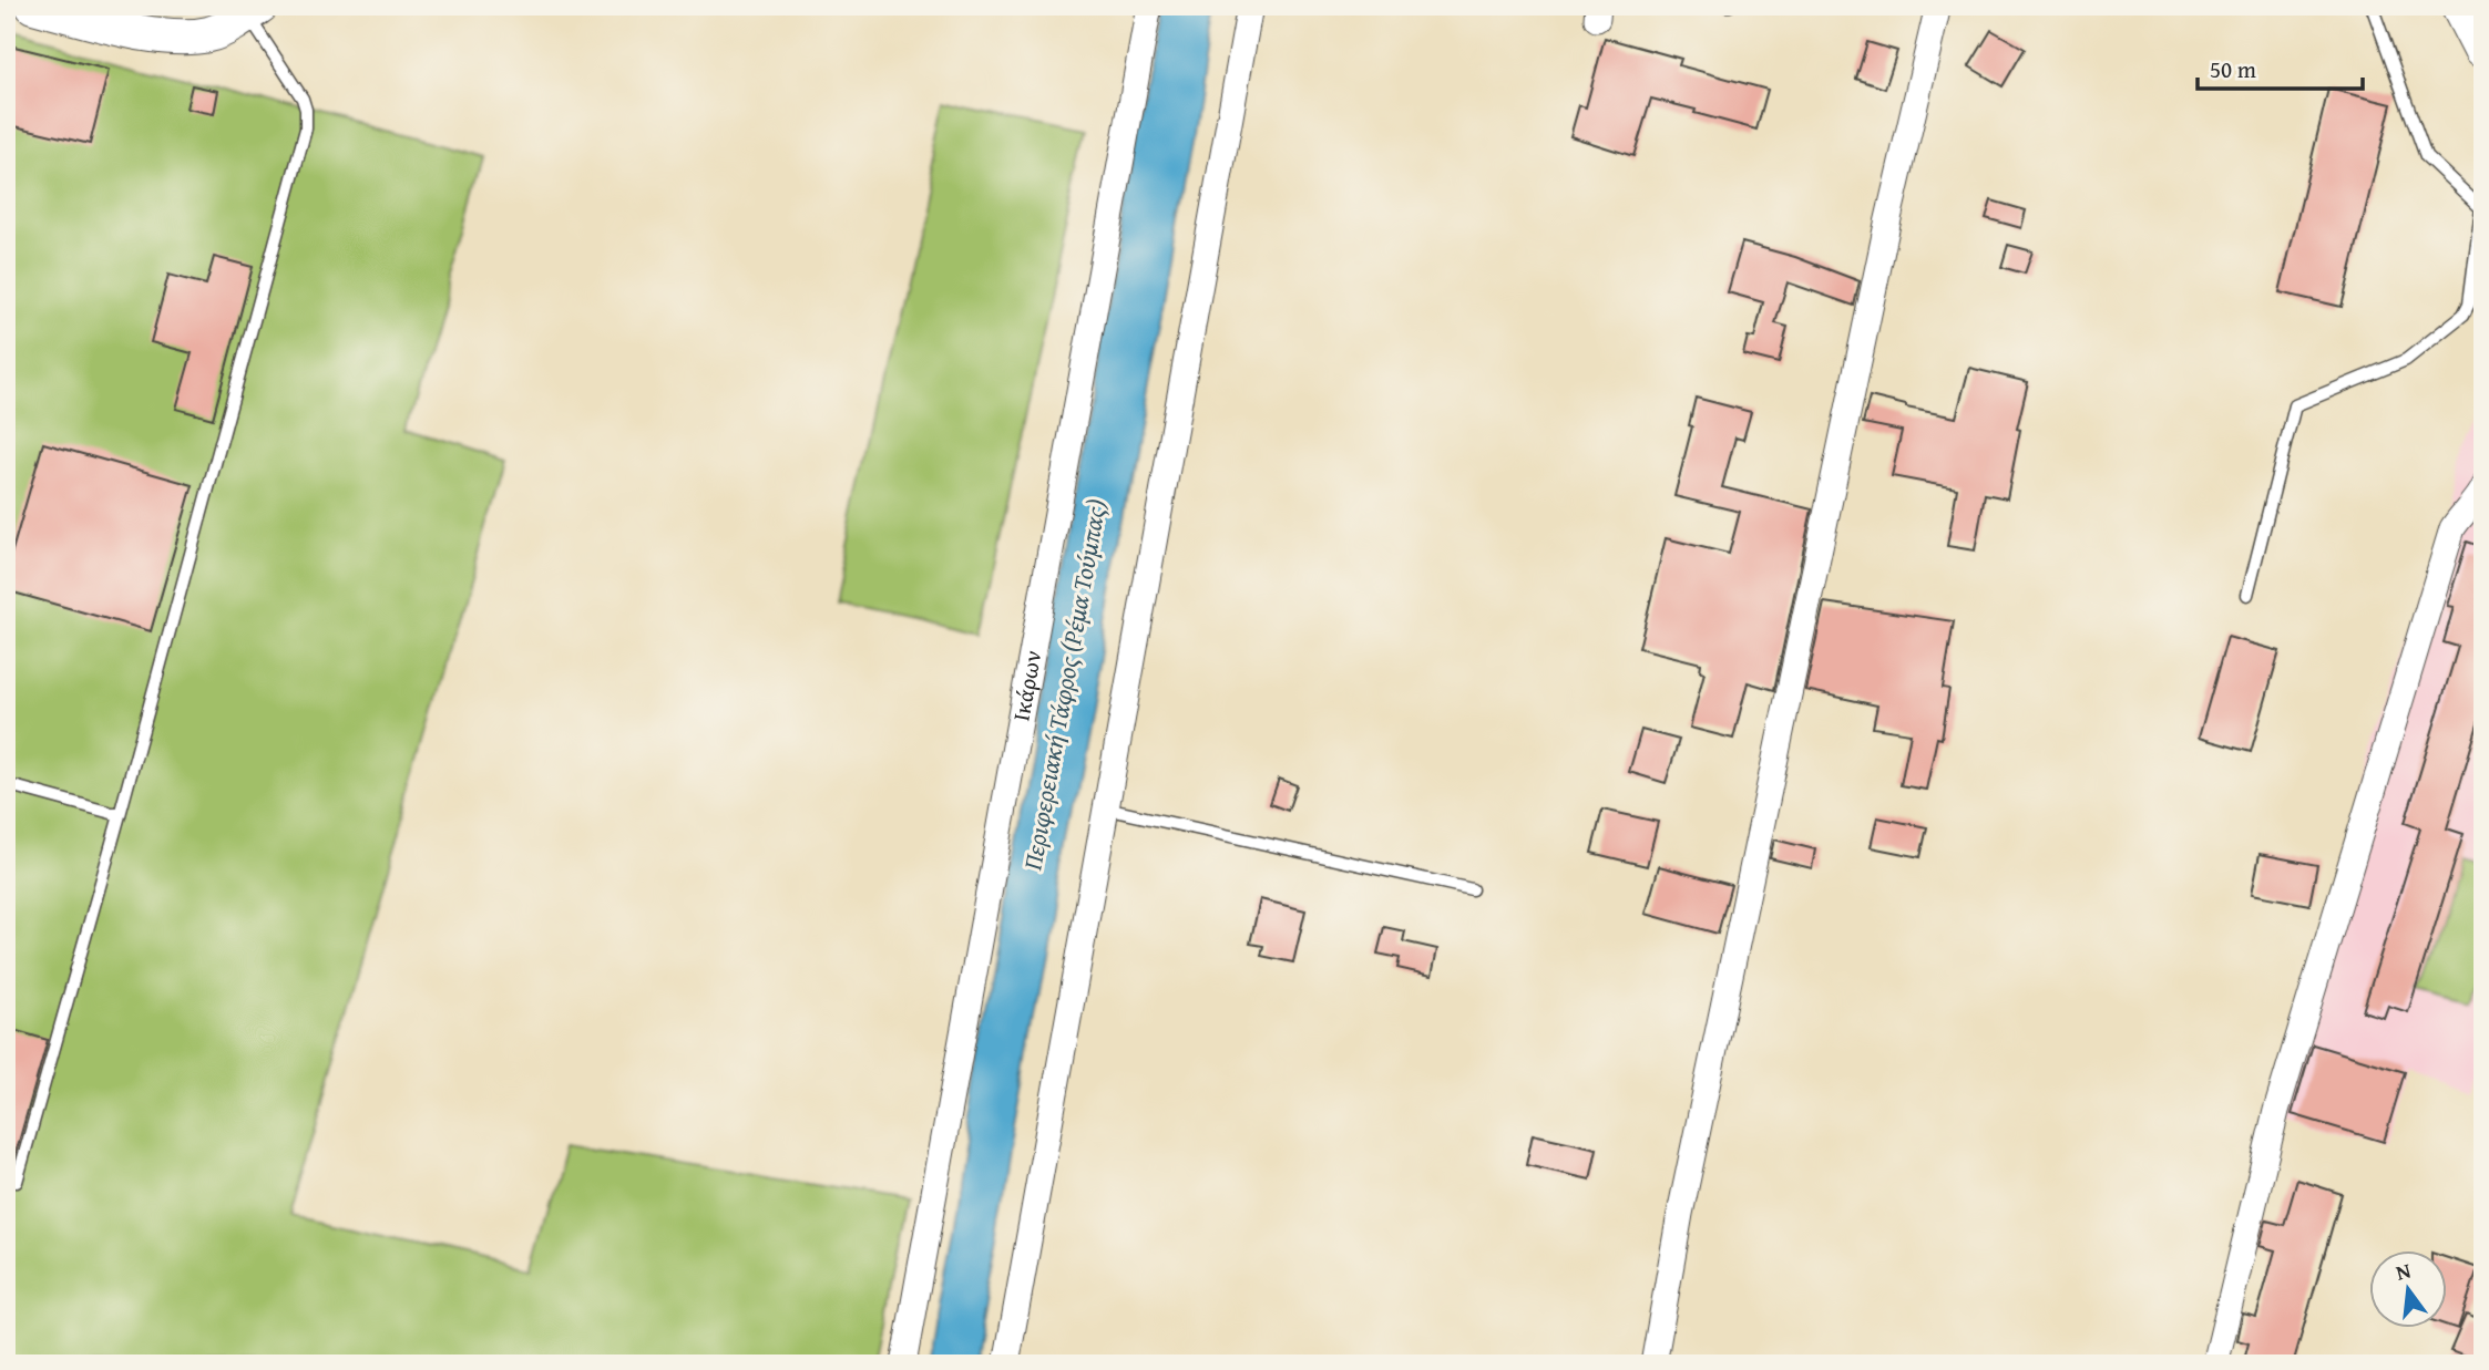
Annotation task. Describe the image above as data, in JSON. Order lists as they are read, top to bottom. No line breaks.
{"streets":{"street":["Ικάρων"]},"water":["Περιφερειακή Τάφρος (Ρέμα Τούμπας)"],"scale_bar":"50 m","north":"top"}
